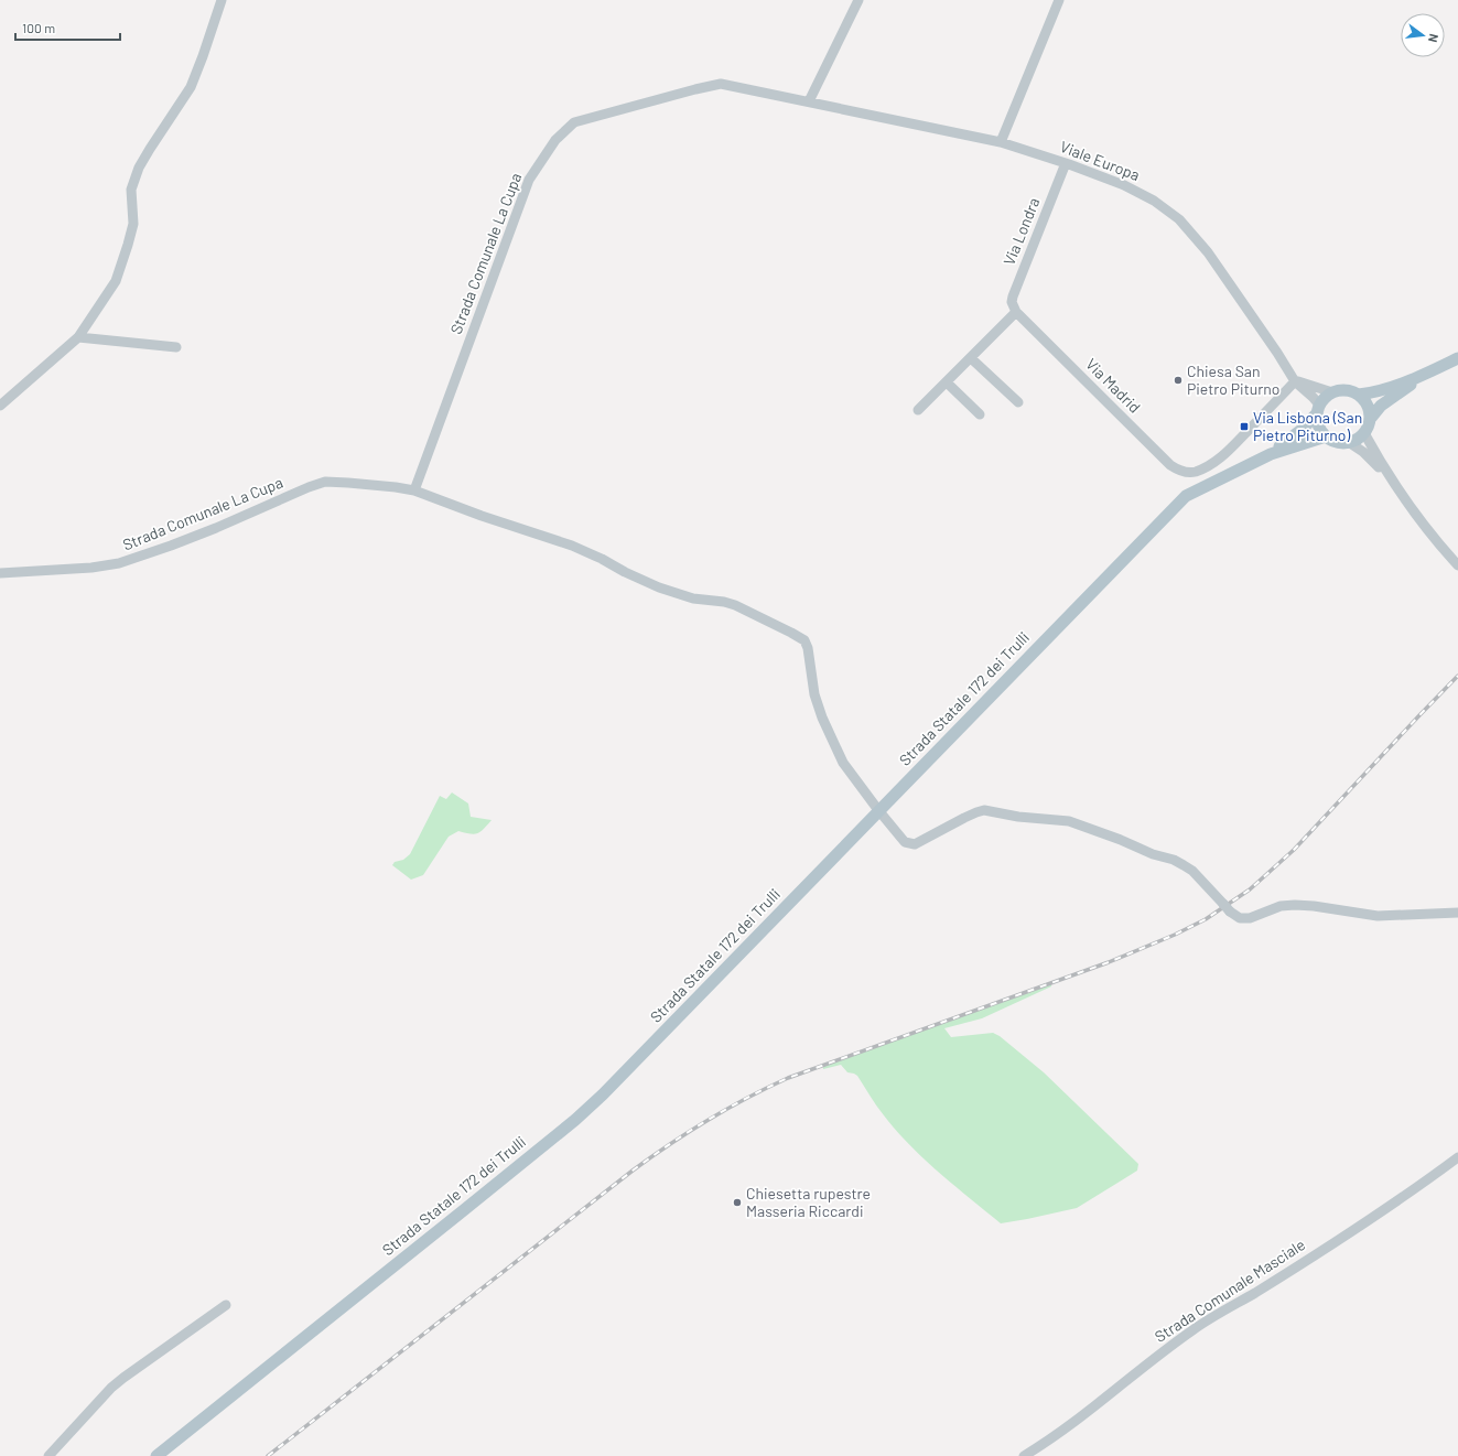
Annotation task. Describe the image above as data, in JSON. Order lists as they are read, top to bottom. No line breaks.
{"streets":{"main road":["Strada Statale 172 dei Trulli"],"street":["Viale Europa","Via Londra","Strada Comunale La Cupa","Via Madrid","Strada Comunale Masciale"]},"crossings":[["Viale Europa","Via Londra"],["Viale Europa","Strada Comunale La Cupa"],["Viale Europa","Via Madrid"],["Viale Europa","Strada Statale 172 dei Trulli"],["Via Londra","Via Madrid"],["Strada Comunale La Cupa","Strada Statale 172 dei Trulli"]],"places":{"other":["Chiesa San Pietro Piturno","Chiesetta rupestre Masseria Riccardi"],"transit":["Via Lisbona (San Pietro Piturno)"]},"scale_bar":"100 m","north":"right"}
